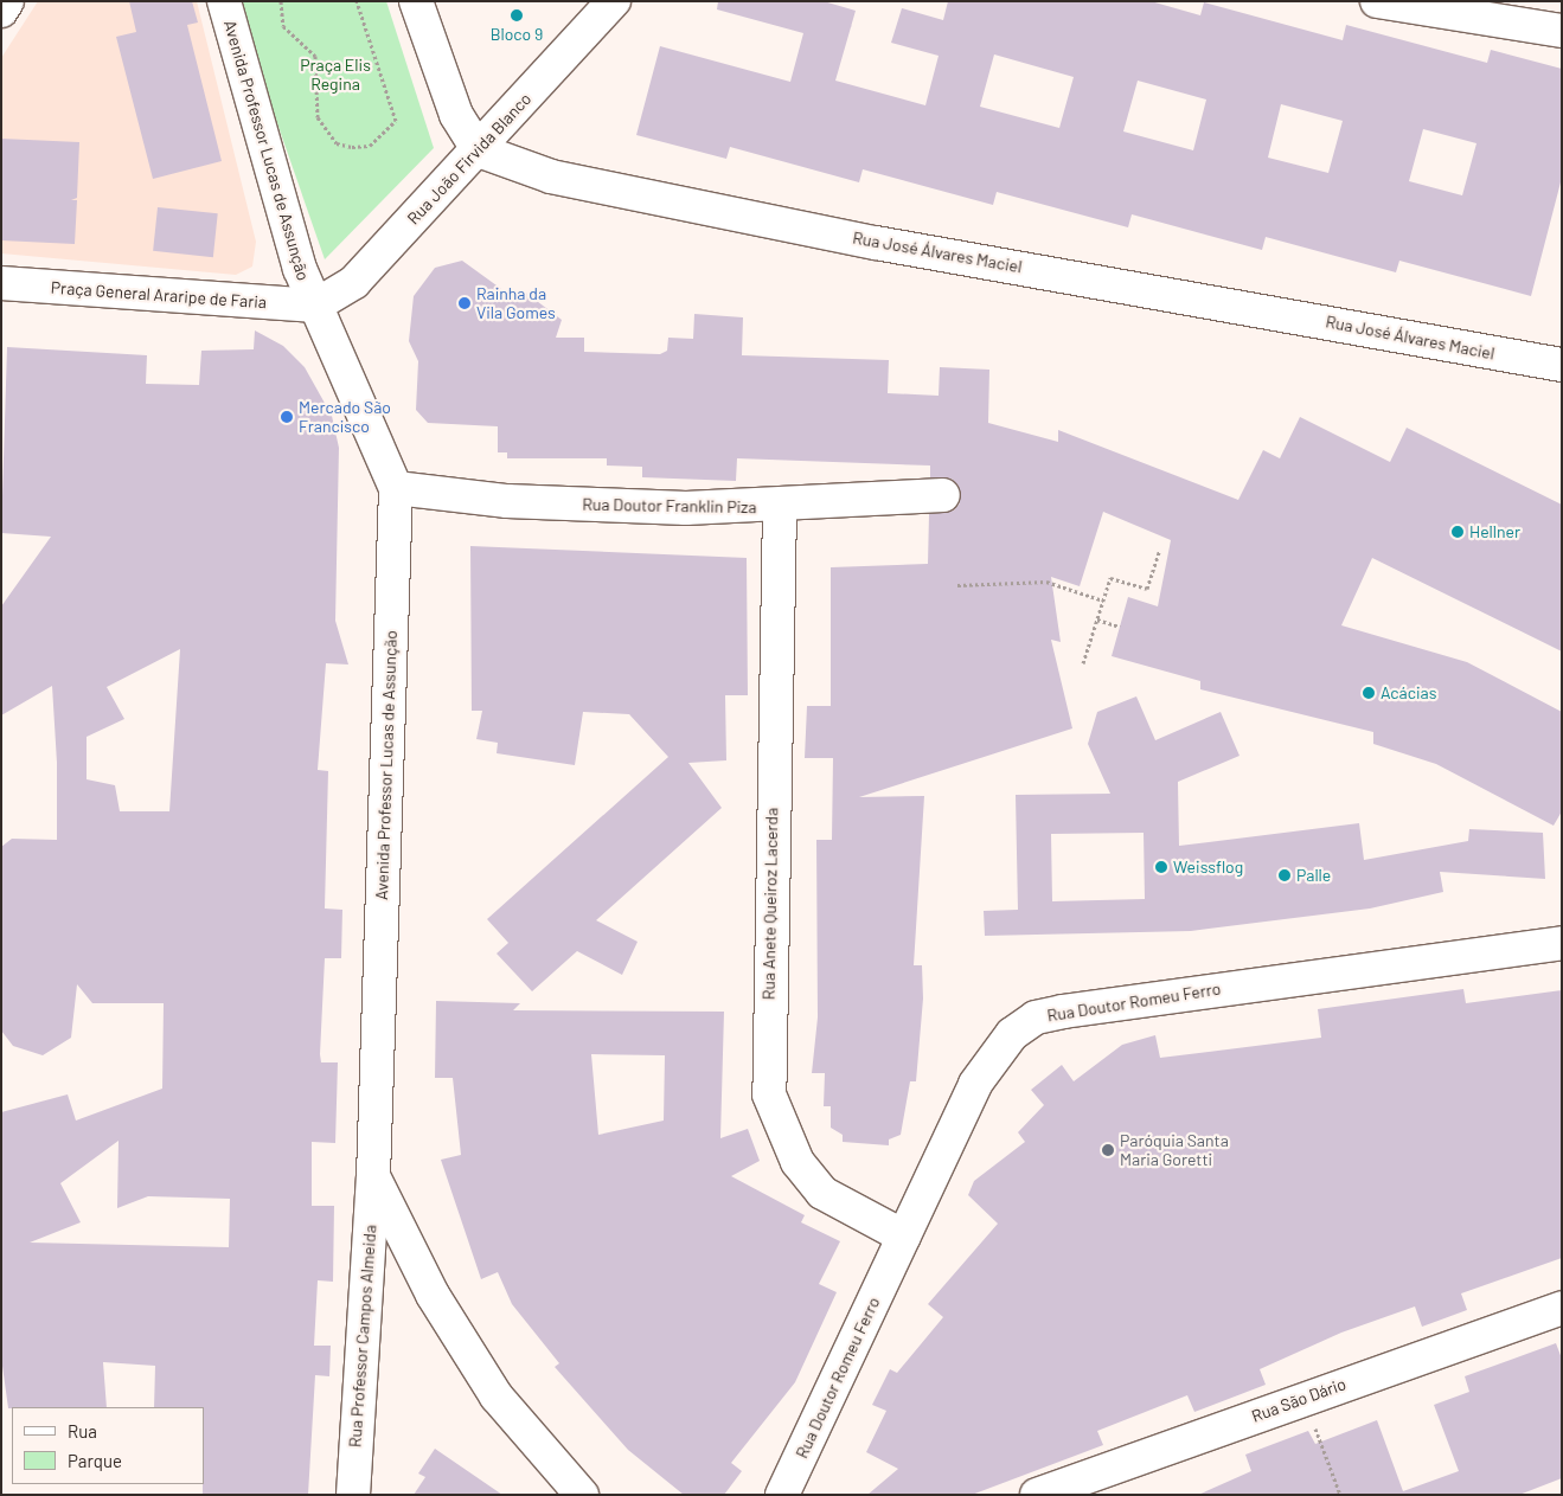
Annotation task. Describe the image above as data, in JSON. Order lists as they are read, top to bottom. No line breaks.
{"streets":{"street":["Avenida Professor Lucas de Assunção","Rua João Firvida Blanco","Rua José Álvares Maciel","Praça General Araripe de Faria","Rua Doutor Franklin Piza","Rua Anete Queiroz Lacerda","Rua Doutor Romeu Ferro","Rua Professor Campos Almeida","Rua São Dário"]},"crossings":[["Avenida Professor Lucas de Assunção","Rua João Firvida Blanco"],["Avenida Professor Lucas de Assunção","Praça General Araripe de Faria"],["Avenida Professor Lucas de Assunção","Rua Doutor Franklin Piza"],["Avenida Professor Lucas de Assunção","Rua Professor Campos Almeida"],["Rua João Firvida Blanco","Rua José Álvares Maciel"],["Rua João Firvida Blanco","Praça General Araripe de Faria"],["Rua Doutor Franklin Piza","Rua Anete Queiroz Lacerda"],["Rua Anete Queiroz Lacerda","Rua Doutor Romeu Ferro"]],"parks":["Praça Elis Regina"],"places":["Bloco 9","Rainha da Vila Gomes","Mercado São Francisco","Hellner","Acácias","Weissflog","Palle","Paróquia Santa Maria Goretti"],"legend":["Rua","Parque"]}
